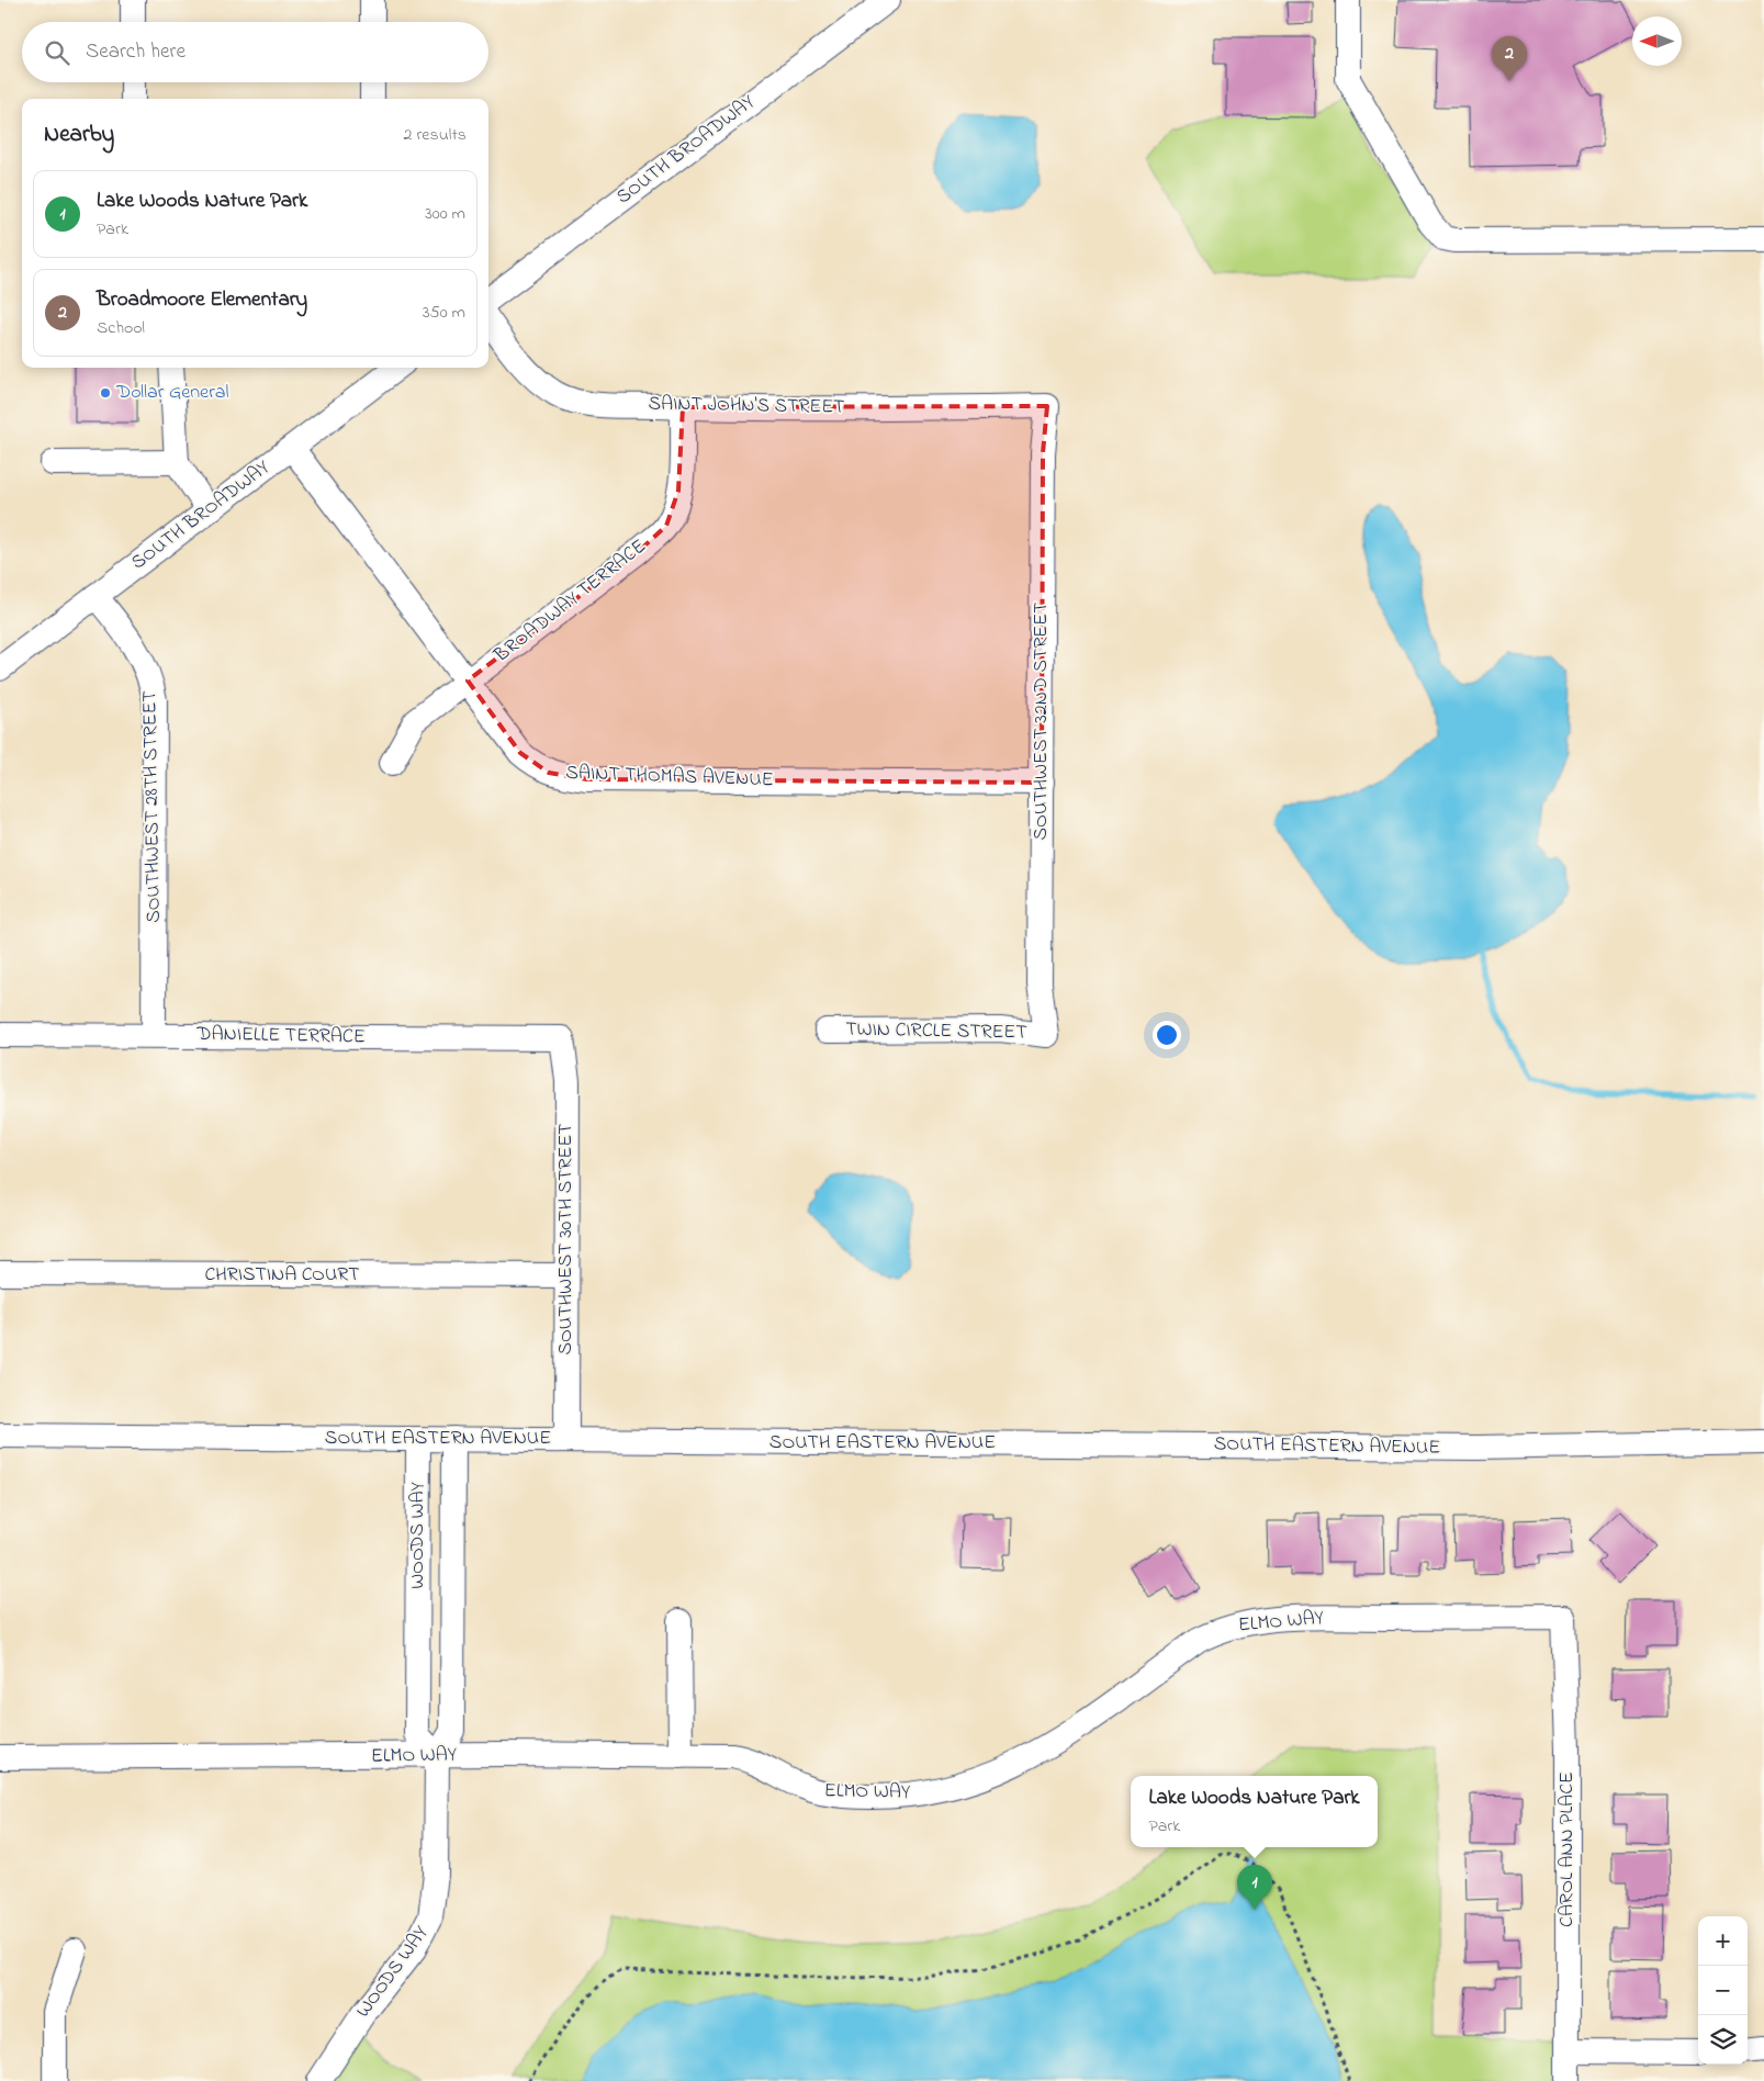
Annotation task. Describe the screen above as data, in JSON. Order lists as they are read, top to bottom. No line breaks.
{"streets":{"street":["SOUTH BROADWAY","SAINT JOHN'S STREET","BROADWAY TERRACE","SOUTHWEST 32ND STREET","SAINT THOMAS AVENUE","SOUTHWEST 28TH STREET","TWIN CIRCLE STREET","DANIELLE TERRACE","SOUTHWEST 30TH STREET","CHRISTINA COURT","SOUTH EASTERN AVENUE","WOODS WAY","ELMO WAY","CAROL ANN PLACE"]},"crossings":[["SOUTH BROADWAY","SAINT THOMAS AVENUE"],["SOUTH BROADWAY","SOUTHWEST 28TH STREET"],["SAINT JOHN'S STREET","BROADWAY TERRACE"],["SAINT JOHN'S STREET","SOUTHWEST 32ND STREET"],["BROADWAY TERRACE","SAINT THOMAS AVENUE"],["SOUTHWEST 32ND STREET","SAINT THOMAS AVENUE"],["SOUTHWEST 32ND STREET","TWIN CIRCLE STREET"],["SOUTHWEST 28TH STREET","DANIELLE TERRACE"],["DANIELLE TERRACE","SOUTHWEST 30TH STREET"],["SOUTHWEST 30TH STREET","CHRISTINA COURT"],["SOUTHWEST 30TH STREET","SOUTH EASTERN AVENUE"],["SOUTH EASTERN AVENUE","WOODS WAY"],["WOODS WAY","ELMO WAY"],["ELMO WAY","CAROL ANN PLACE"]],"places":["Dollar General"],"north":"left","page":{"search":"Search here","pins":["2","1"],"heading":["Nearby","2 results"],"list":[{"mark":"1","name":"Lake Woods Nature Park","note":"Park","value":"300 m"},{"mark":"2","name":"Broadmoore Elementary","note":"School","value":"350 m"}],"popup":["Lake Woods Nature Park","Park"],"map_buttons":["+","−"]}}
